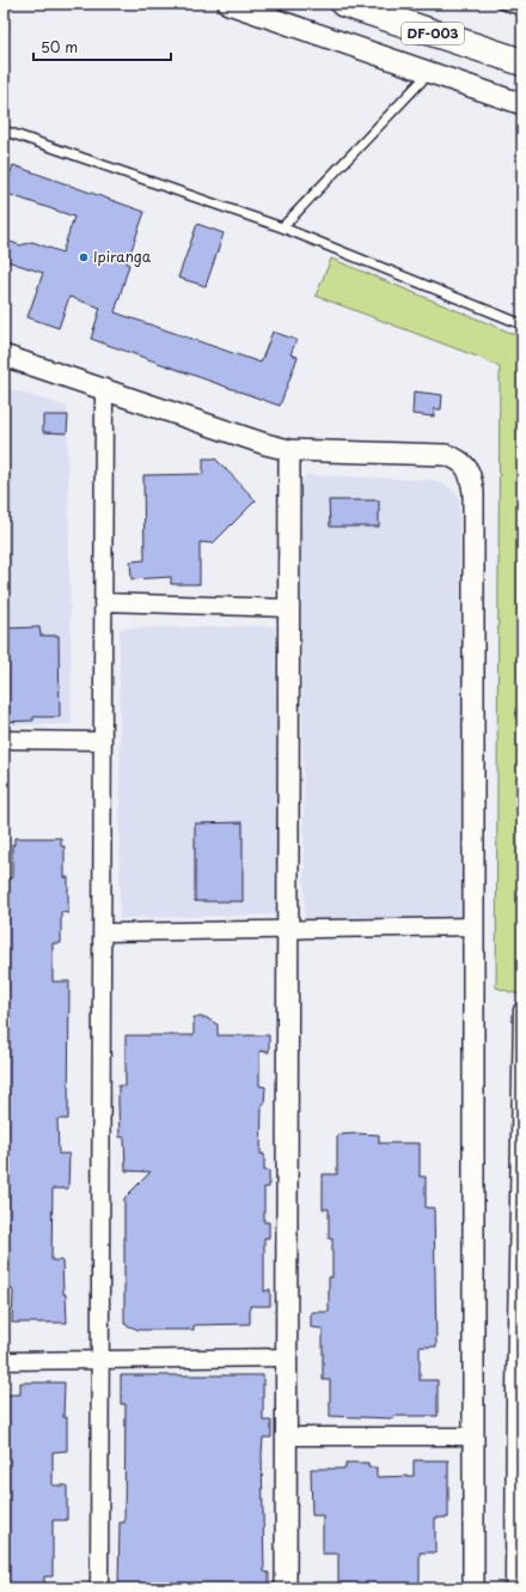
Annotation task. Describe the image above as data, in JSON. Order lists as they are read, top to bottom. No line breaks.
{"streets":{"highway":["DF-003"]},"places":["Ipiranga"],"scale_bar":"50 m"}
